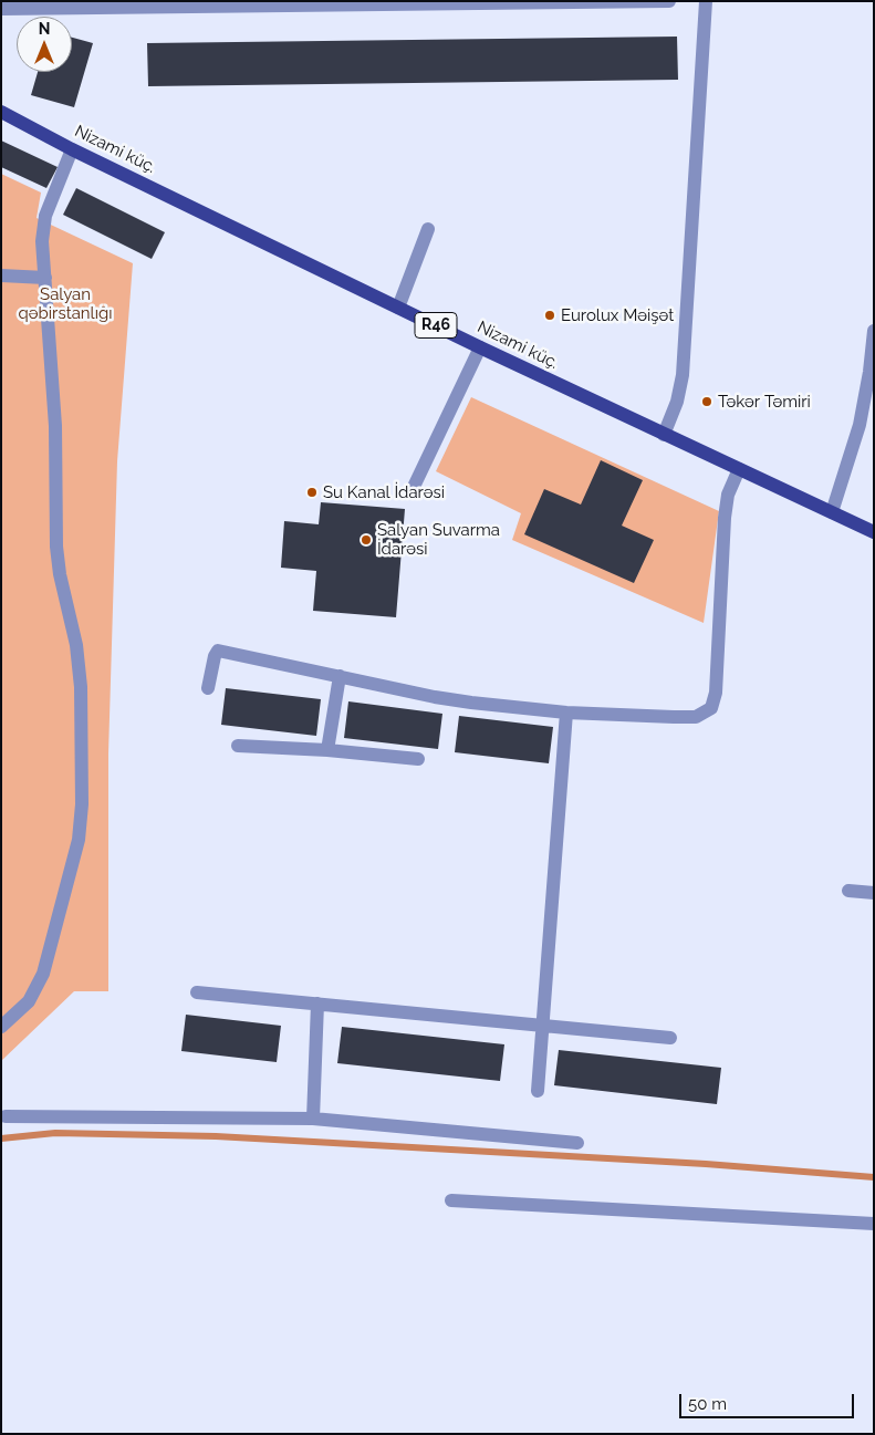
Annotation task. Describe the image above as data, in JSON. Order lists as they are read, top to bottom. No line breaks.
{"streets":{"main road":["Nizami küç.","R46"]},"parks":["Salyan qəbirstanlığı"],"places":["Eurolux Məişət","Təkər Təmiri","Su Kanal İdarəsi","Salyan Suvarma İdarəsi"],"scale_bar":"50 m","north":"top"}
